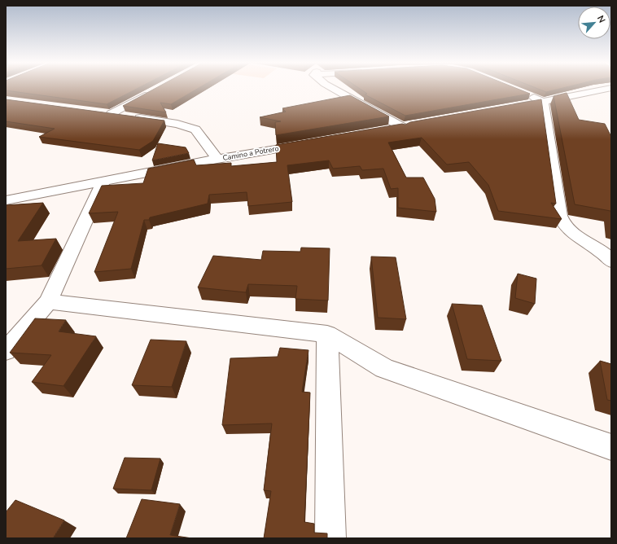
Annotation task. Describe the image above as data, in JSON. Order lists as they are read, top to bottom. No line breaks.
{"streets":{"street":["Camino a Potrero"]},"north":"top right"}
